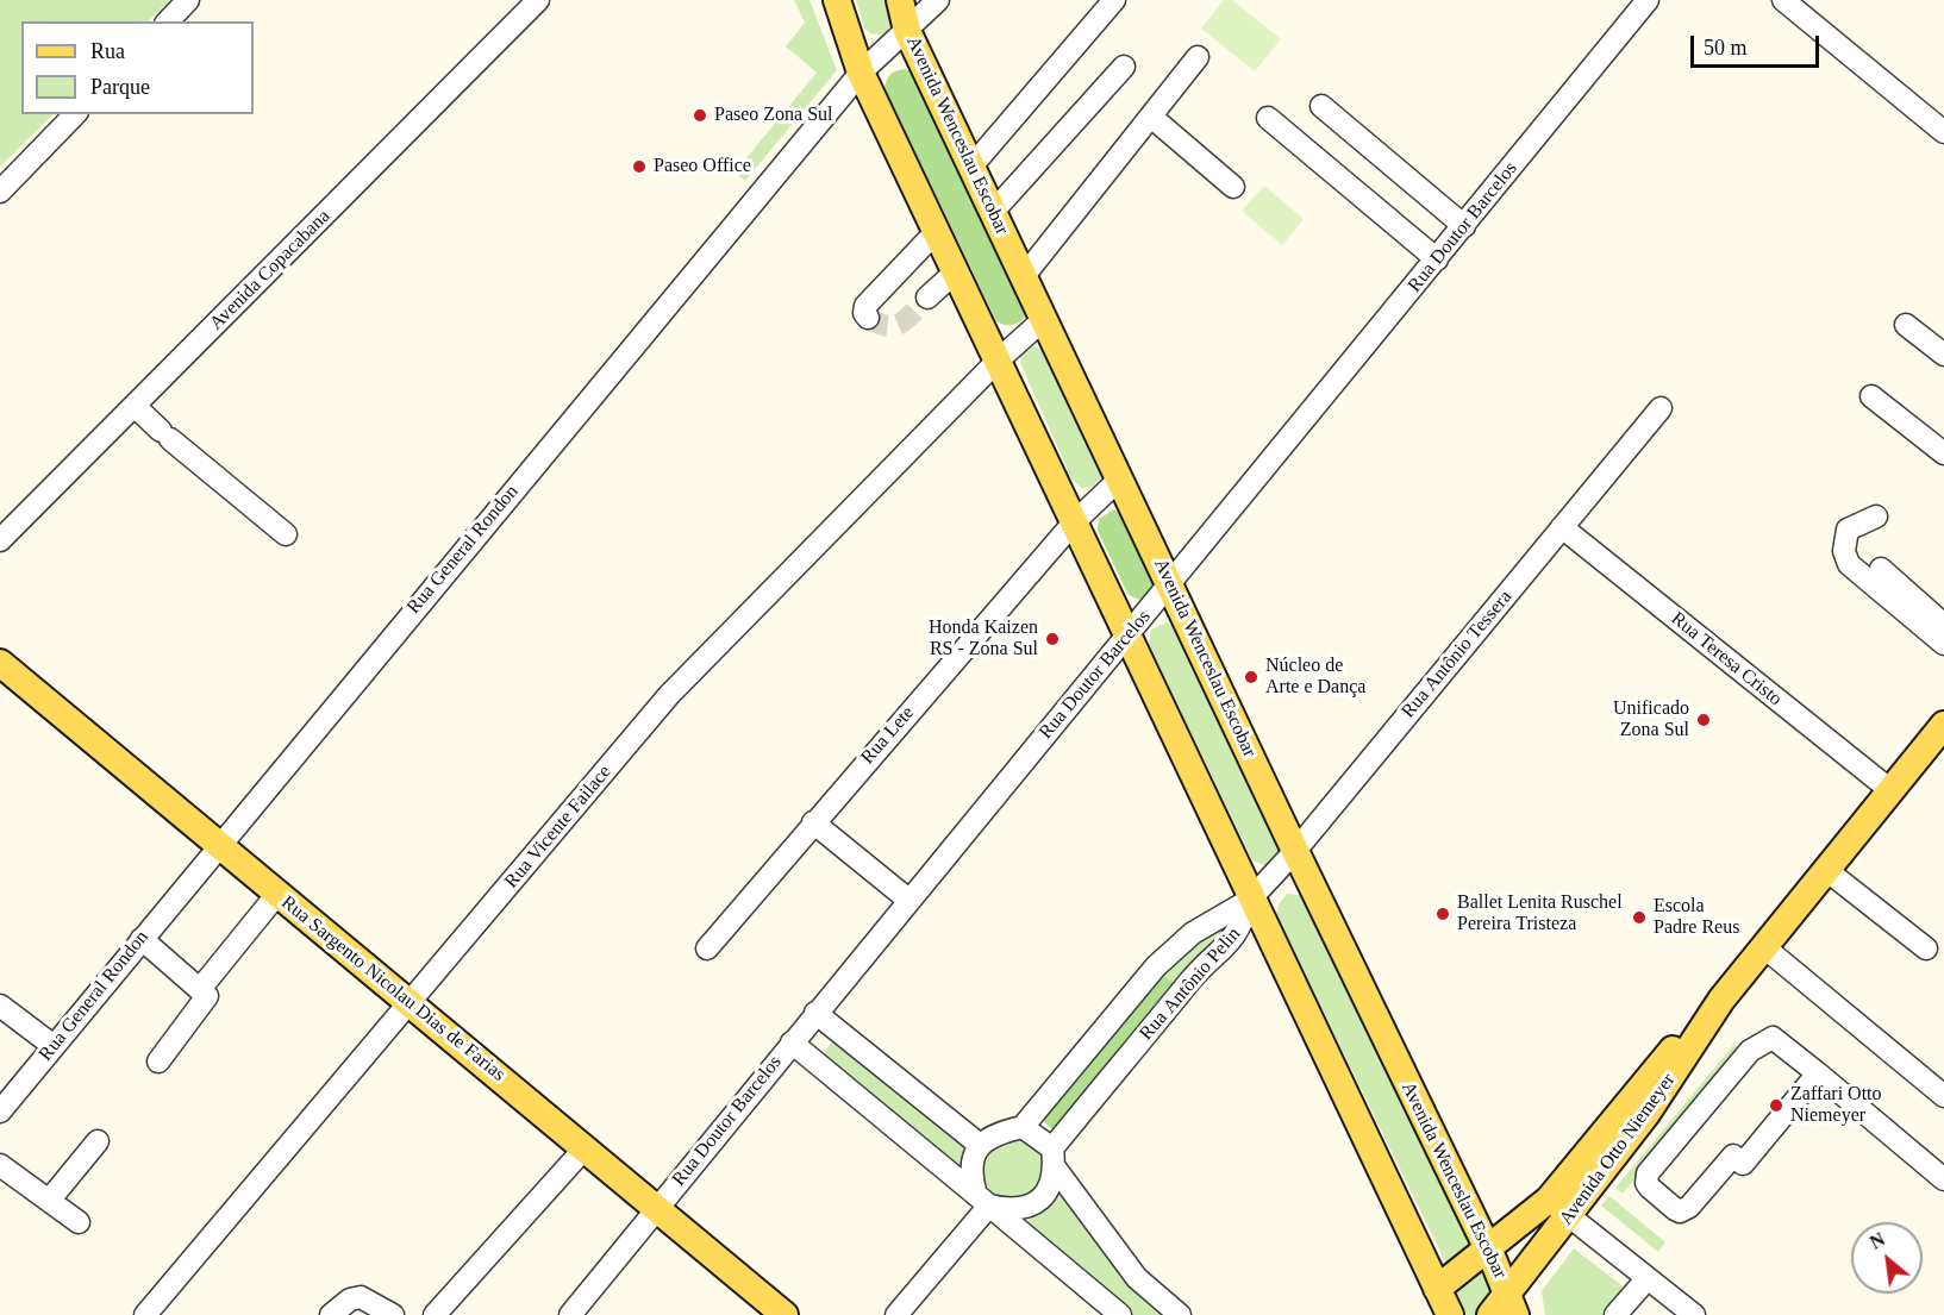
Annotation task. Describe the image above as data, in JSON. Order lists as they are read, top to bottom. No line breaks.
{"streets":{"main road":["Avenida Wenceslau Escobar","Rua Sargento Nicolau Dias de Farias","Avenida Otto Niemeyer"],"street":["Rua Doutor Barcelos","Avenida Copacabana","Rua General Rondon","Rua Antônio Tessera","Rua Teresa Cristo","Rua Lete","Rua Vicente Failace","Rua Antônio Pelin"]},"crossings":[["Avenida Wenceslau Escobar","Rua Doutor Barcelos"],["Avenida Wenceslau Escobar","Rua General Rondon"],["Avenida Wenceslau Escobar","Rua Antônio Tessera"],["Avenida Wenceslau Escobar","Rua Lete"],["Avenida Wenceslau Escobar","Rua Vicente Failace"],["Avenida Wenceslau Escobar","Avenida Otto Niemeyer"],["Rua Doutor Barcelos","Rua Sargento Nicolau Dias de Farias"],["Rua General Rondon","Rua Sargento Nicolau Dias de Farias"],["Rua Antônio Tessera","Rua Teresa Cristo"],["Rua Antônio Tessera","Rua Antônio Pelin"],["Rua Teresa Cristo","Avenida Otto Niemeyer"],["Rua Vicente Failace","Rua Sargento Nicolau Dias de Farias"]],"places":["Paseo Zona Sul","Paseo Office","Honda Kaizen RS - Zona Sul","Núcleo de Arte e Dança","Unificado Zona Sul","Ballet Lenita Ruschel Pereira Tristeza","Escola Padre Reus","Zaffari Otto Niemeyer"],"legend":["Rua","Parque"],"scale_bar":"50 m","north":"top left"}
